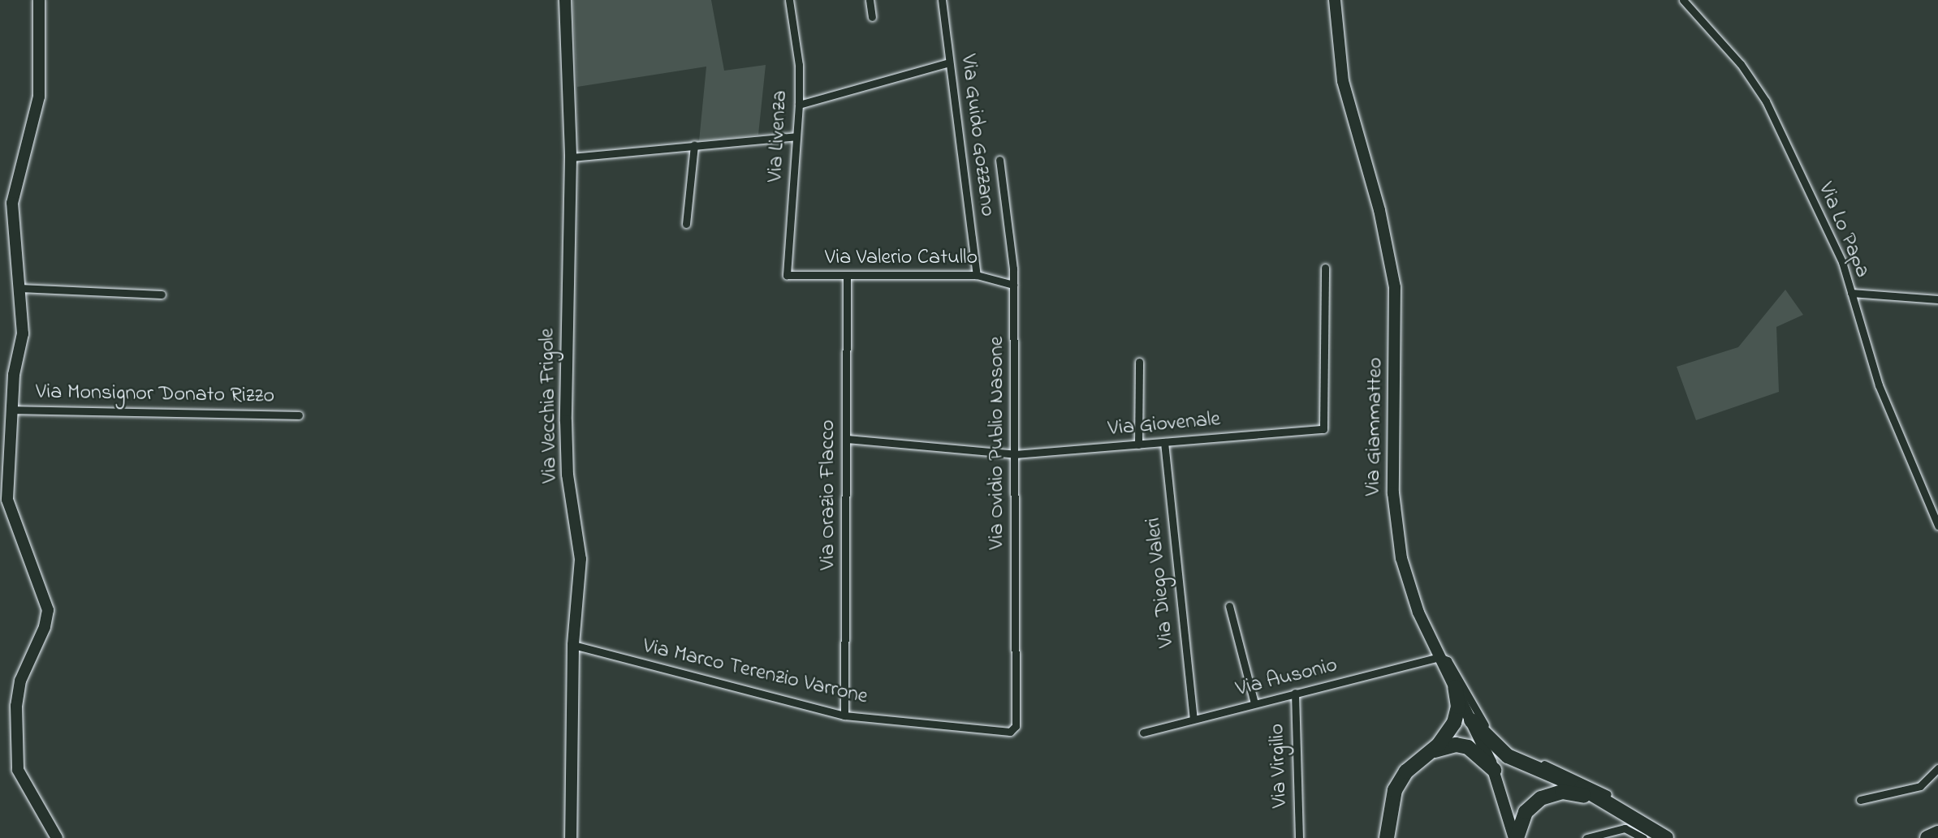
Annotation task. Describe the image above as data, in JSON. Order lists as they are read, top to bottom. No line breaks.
{"streets":{"street":["Via Guido Gozzano","Via Livenza","Via Lo Papa","Via Valerio Catullo","Via Monsignor Donato Rizzo","Via Vecchia Frigole","Via Giovenale","Via Giammatteo","Via Ovidio Publio Nasone","Via Orazio Flacco","Via Diego Valeri","Via Marco Terenzio Varrone","Via Ausonio","Via Virgilio"]},"crossings":[["Via Guido Gozzano","Via Valerio Catullo"],["Via Livenza","Via Valerio Catullo"],["Via Valerio Catullo","Via Ovidio Publio Nasone"],["Via Valerio Catullo","Via Orazio Flacco"],["Via Vecchia Frigole","Via Marco Terenzio Varrone"],["Via Giovenale","Via Ovidio Publio Nasone"],["Via Giovenale","Via Orazio Flacco"],["Via Giovenale","Via Diego Valeri"],["Via Giammatteo","Via Ausonio"],["Via Ovidio Publio Nasone","Via Marco Terenzio Varrone"],["Via Orazio Flacco","Via Marco Terenzio Varrone"],["Via Diego Valeri","Via Ausonio"],["Via Ausonio","Via Virgilio"]]}
